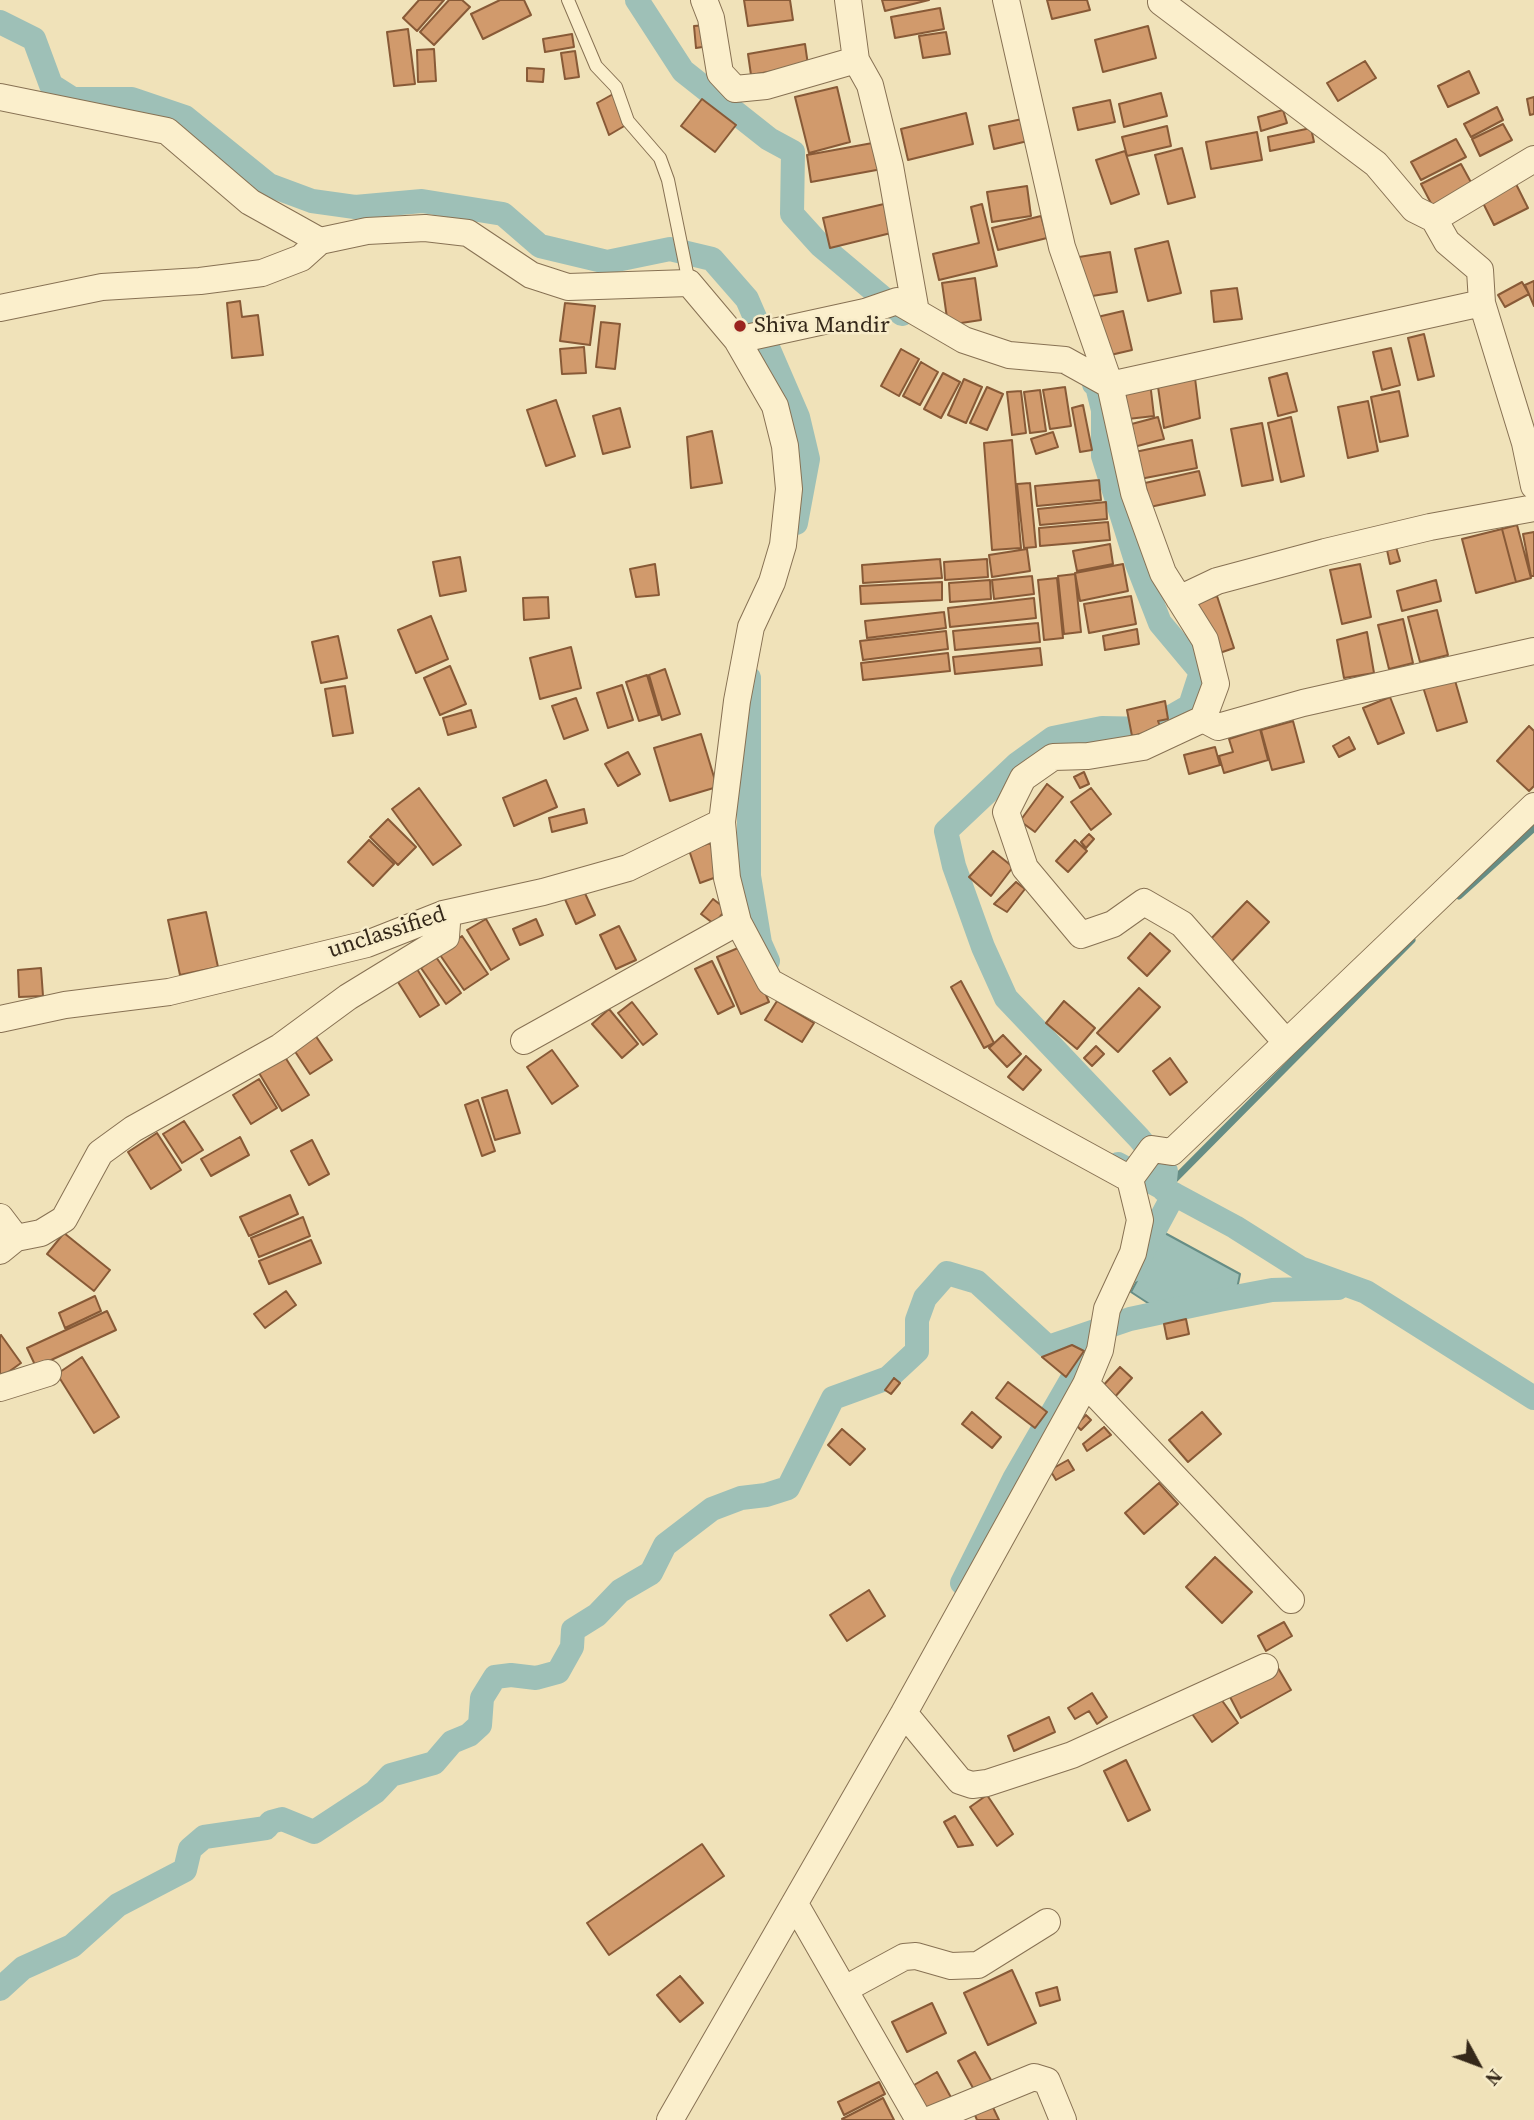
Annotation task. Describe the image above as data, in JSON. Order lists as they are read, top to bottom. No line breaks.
{"streets":{"street":["unclassified"]},"places":["Shiva Mandir"],"north":"bottom right"}
